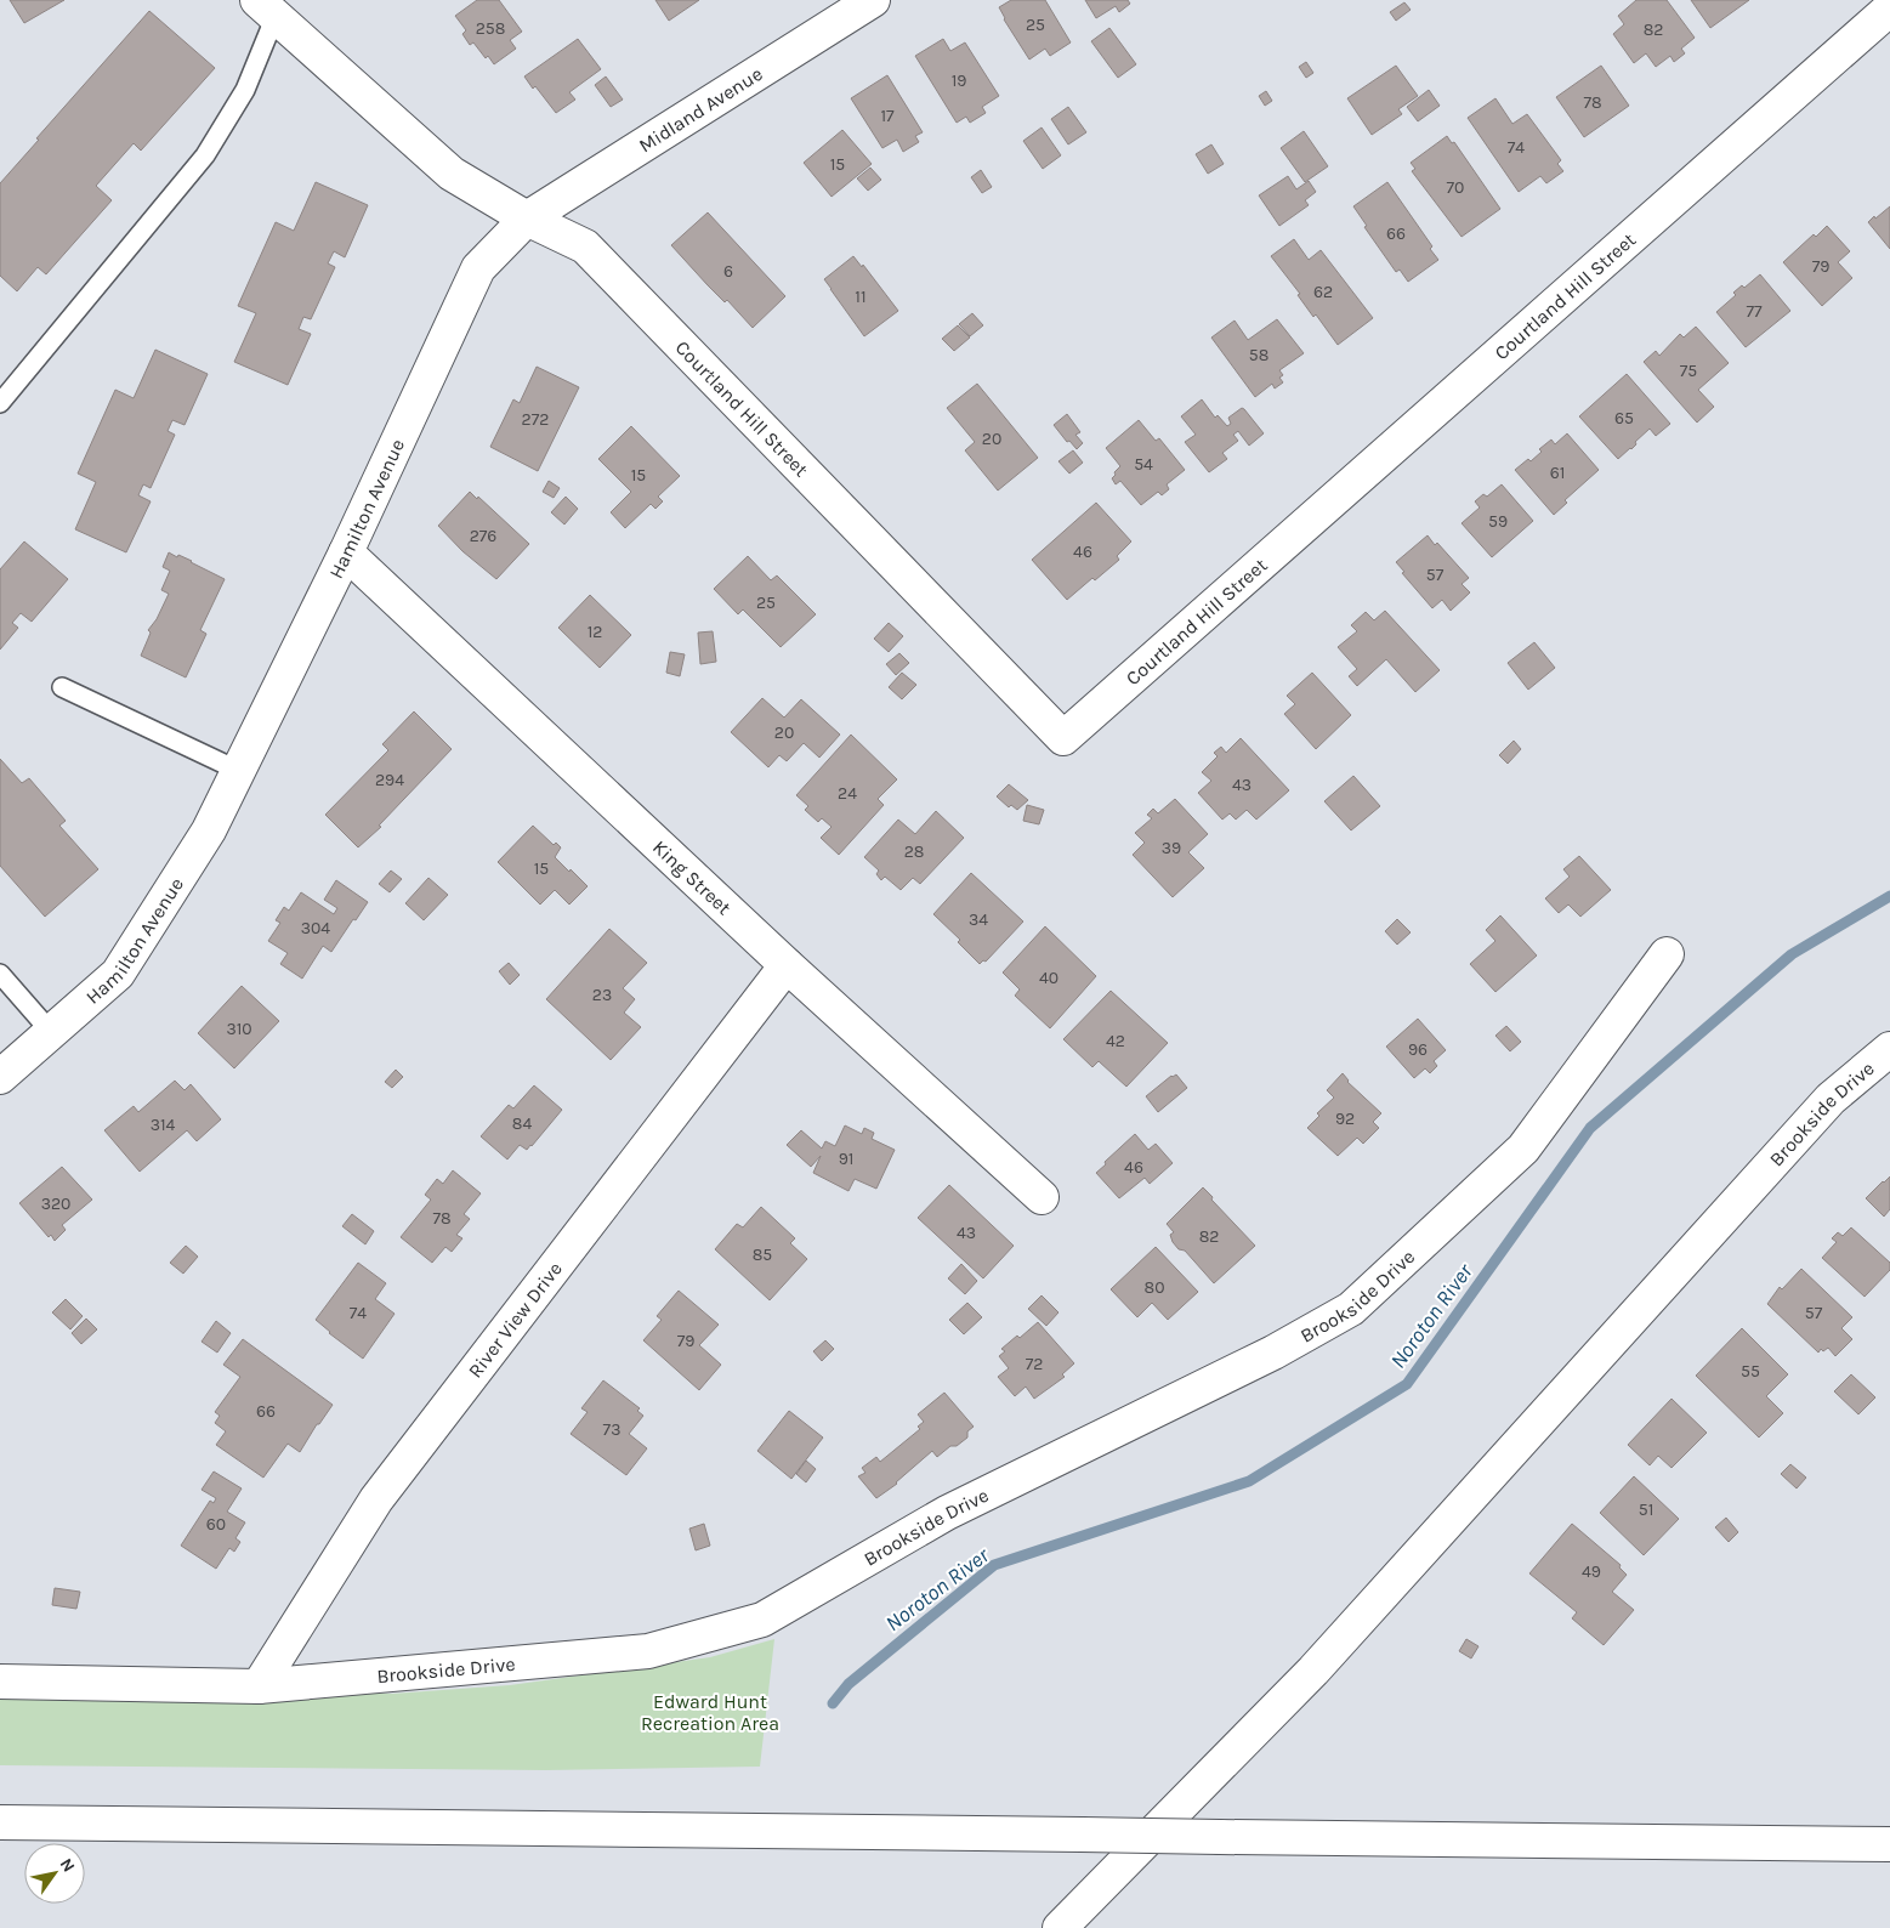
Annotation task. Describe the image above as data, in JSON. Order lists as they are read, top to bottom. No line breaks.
{"streets":{"main road":["Midland Avenue","Courtland Hill Street","Hamilton Avenue","King Street","Brookside Drive","River View Drive"]},"crossings":[["Midland Avenue","Courtland Hill Street"],["Midland Avenue","Hamilton Avenue"],["Courtland Hill Street","Hamilton Avenue"],["Hamilton Avenue","King Street"],["King Street","River View Drive"],["Brookside Drive","River View Drive"]],"water":["Noroton River"],"parks":["Edward Hunt Recreation Area"],"house_numbers":["25","258","82","19","78","17","74","15","70","66","79","6","62","11","77","58","75","65","272","20","54","61","15","59","276","46","57","25","12","20","294","43","24","39","28","15","34","304","40","23","310","42","96","92","84","314","91","46","320","78","43","82","85","80","74","57","79","72","55","66","73","51","60","49"],"north":"top right"}
